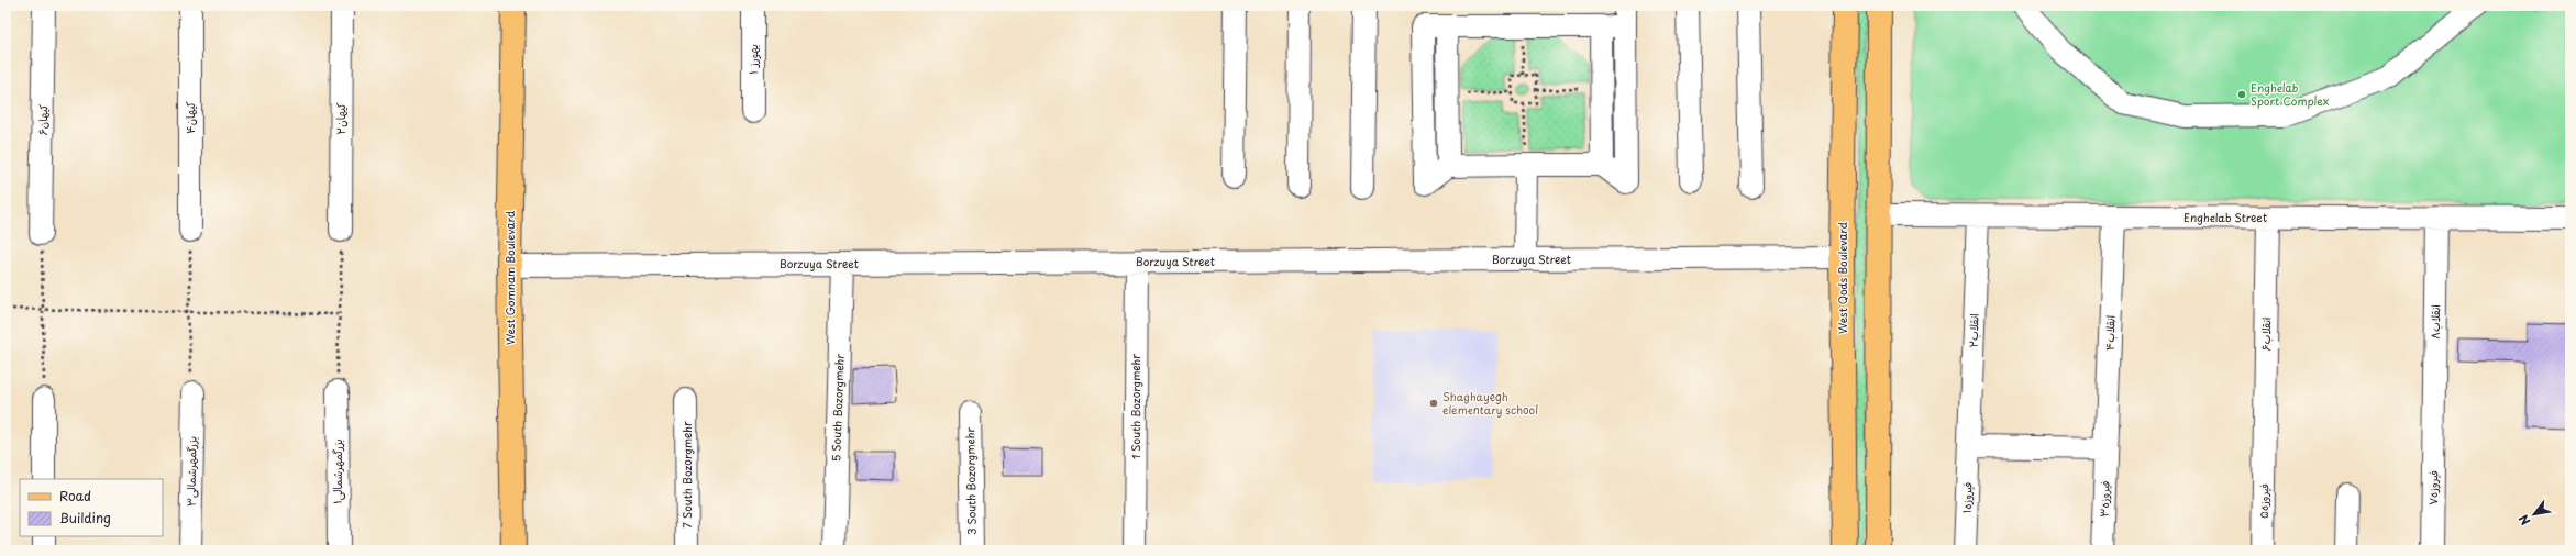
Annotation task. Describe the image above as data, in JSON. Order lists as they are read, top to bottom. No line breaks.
{"streets":{"main road":["West Gomnam Boulevard","West Qods Boulevard"],"street":["بهورز ۱","کیهان۴","کیهان۲","کیهان۶","Enghelab Street","Borzuya Street","انقلاب۸","انقلاب۲","انقلاب۴","انقلاب۶","1 South Bozorgmehr","5 South Bozorgmehr","بزرگمهرشمالی۳","بزرگمهرشمالی۱","7 South Bozorgmehr","3 South Bozorgmehr","فیروزه۷","فیروزه۱","فیروزه۳","فیروزه۵"]},"crossings":[["Enghelab Street","انقلاب۸"],["Enghelab Street","انقلاب۲"],["Enghelab Street","انقلاب۴"],["Enghelab Street","انقلاب۶"],["Borzuya Street","West Gomnam Boulevard"],["Borzuya Street","West Qods Boulevard"],["Borzuya Street","1 South Bozorgmehr"],["Borzuya Street","5 South Bozorgmehr"],["انقلاب۸","فیروزه۷"],["انقلاب۲","فیروزه۱"],["انقلاب۴","فیروزه۳"],["انقلاب۶","فیروزه۵"]],"places":["Enghelab Sport Complex","Shaghayegh elementary school"],"legend":["Road","Building"],"north":"bottom left"}
